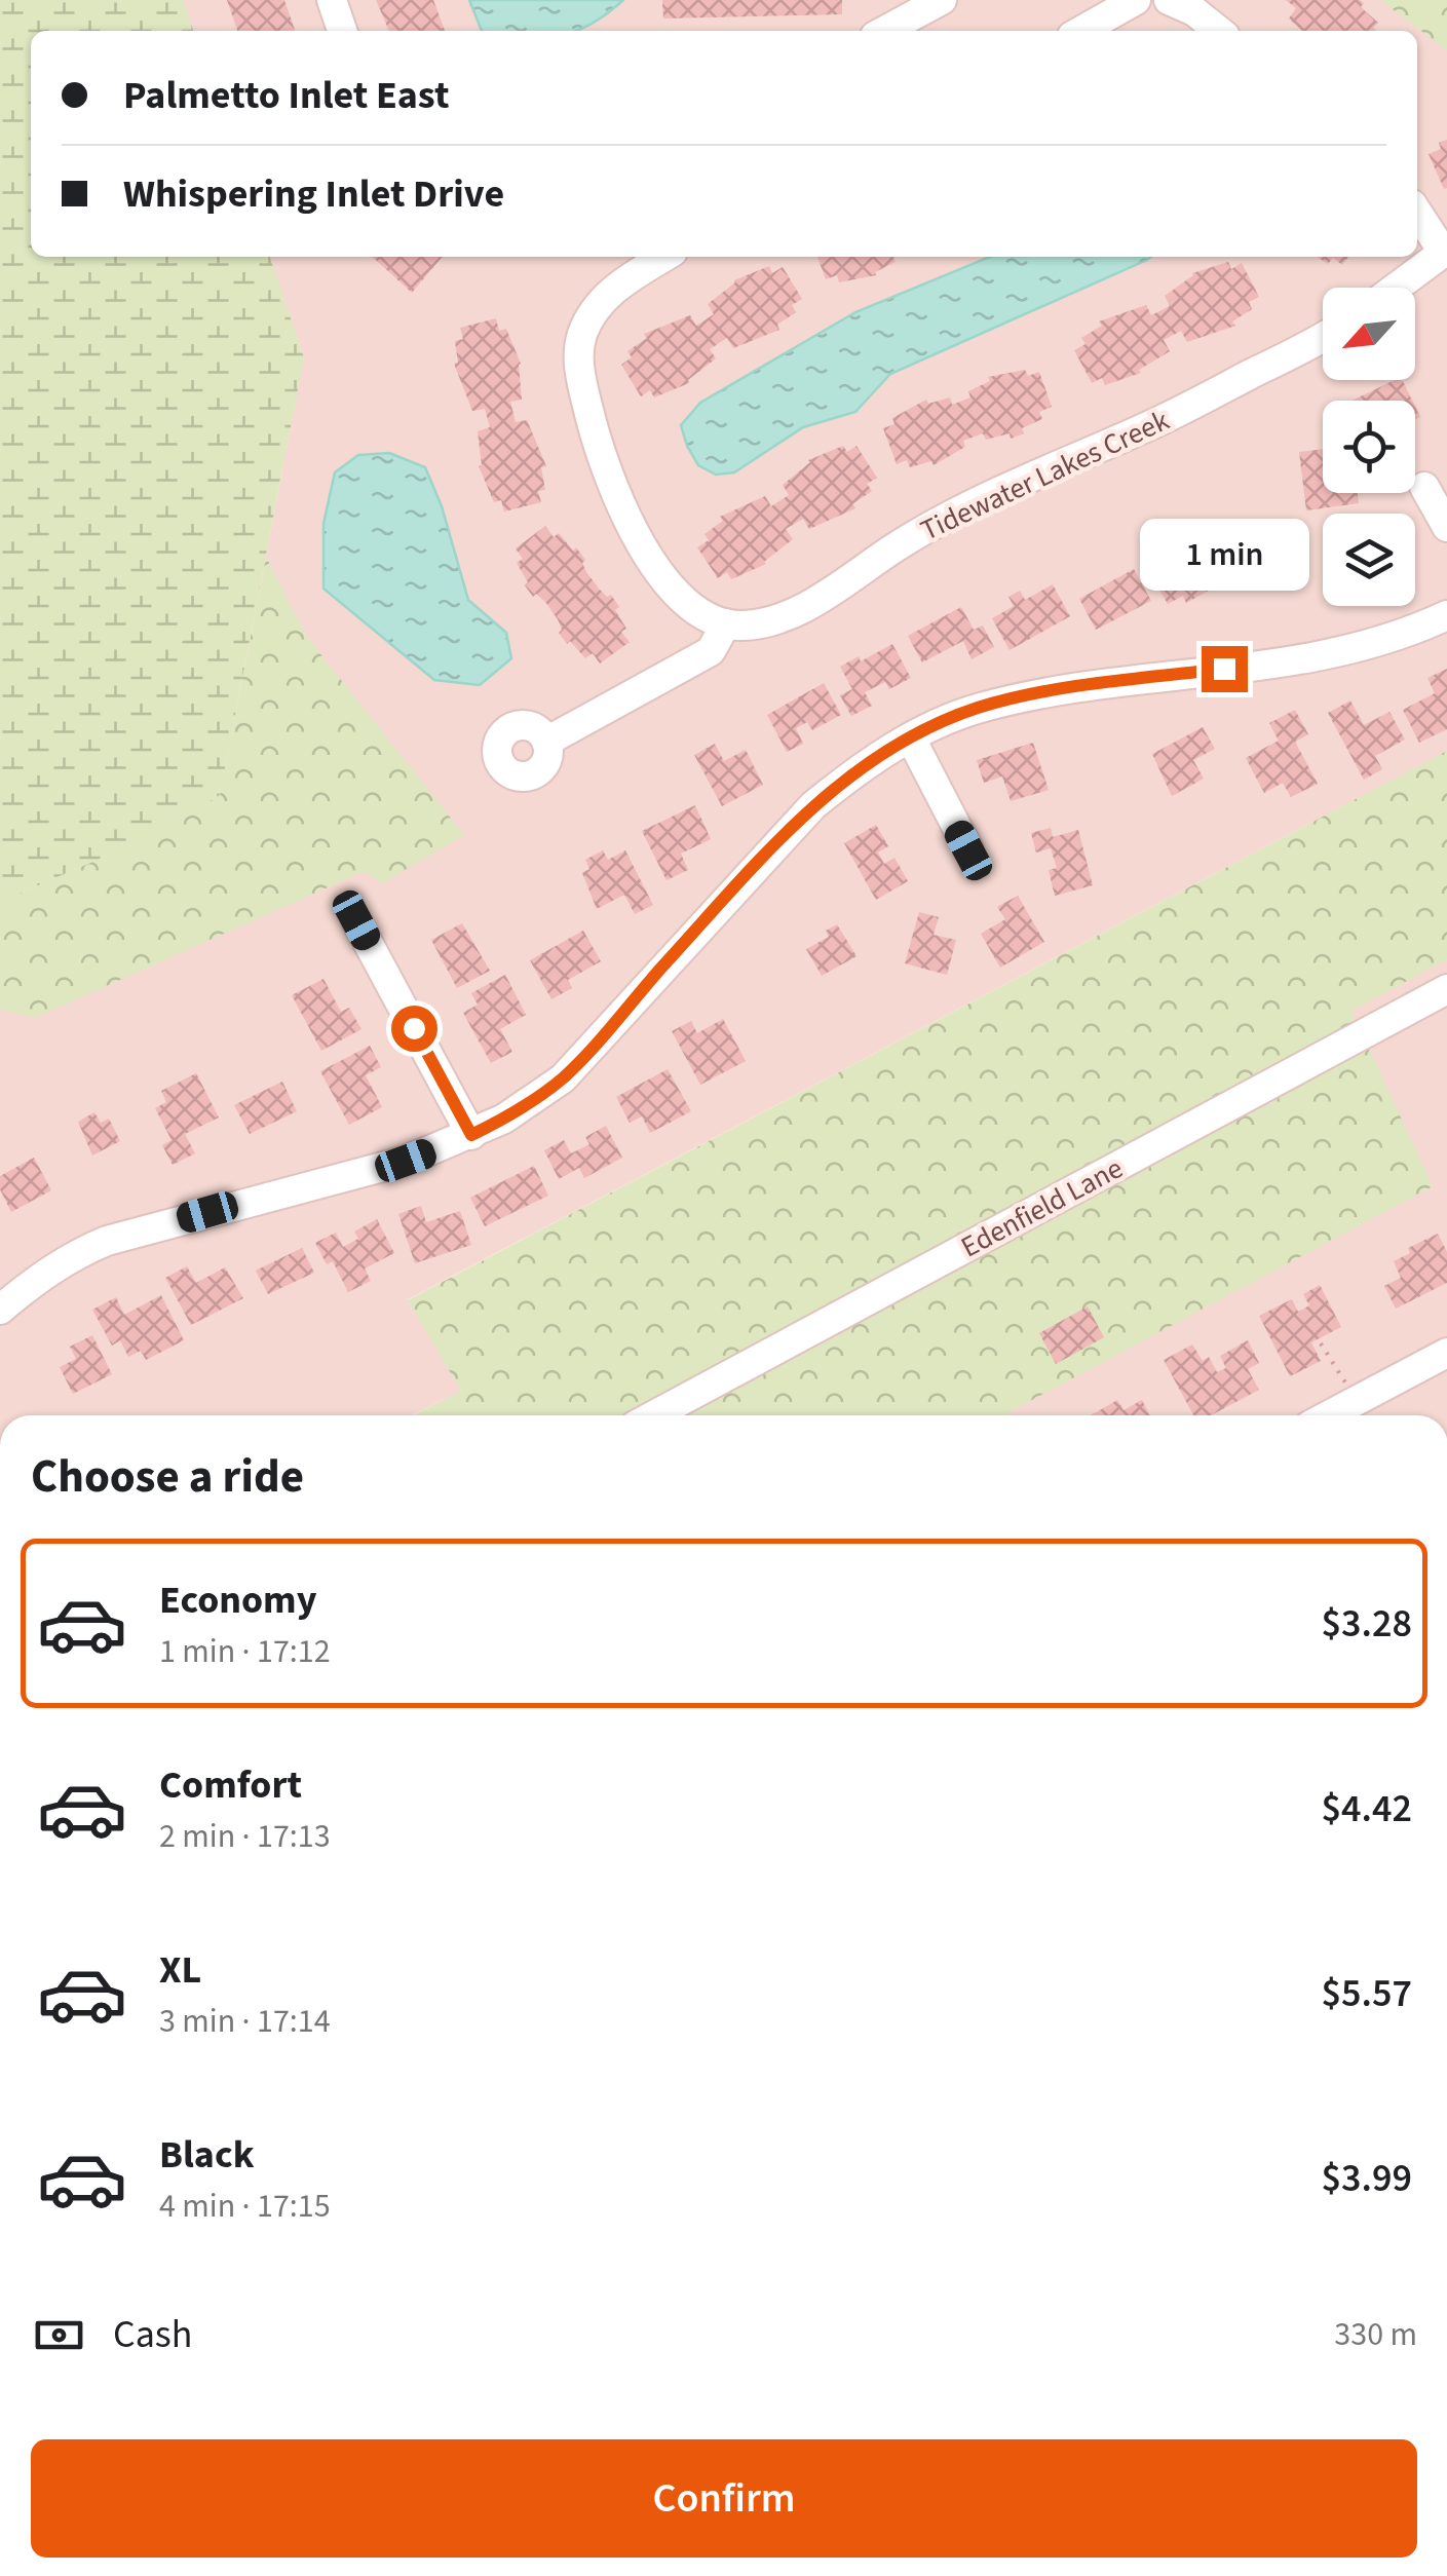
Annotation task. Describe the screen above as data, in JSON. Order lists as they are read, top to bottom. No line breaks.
{"streets":{"street":["Tidewater Lakes Creek","Edenfield Lane"]},"north":"bottom left","page":{"banner":["Palmetto Inlet East","Whispering Inlet Drive"],"bubble":"1 min","heading":"Choose a ride","list":[{"name":"Economy","note":"1 min · 17:12","value":"$3.28"},{"name":"Comfort","note":"2 min · 17:13","value":"$4.42"},{"name":"XL","note":"3 min · 17:14","value":"$5.57"},{"name":"Black","note":"4 min · 17:15","value":"$3.99"}],"pay":["Cash","330 m"],"buttons":"Confirm"}}
